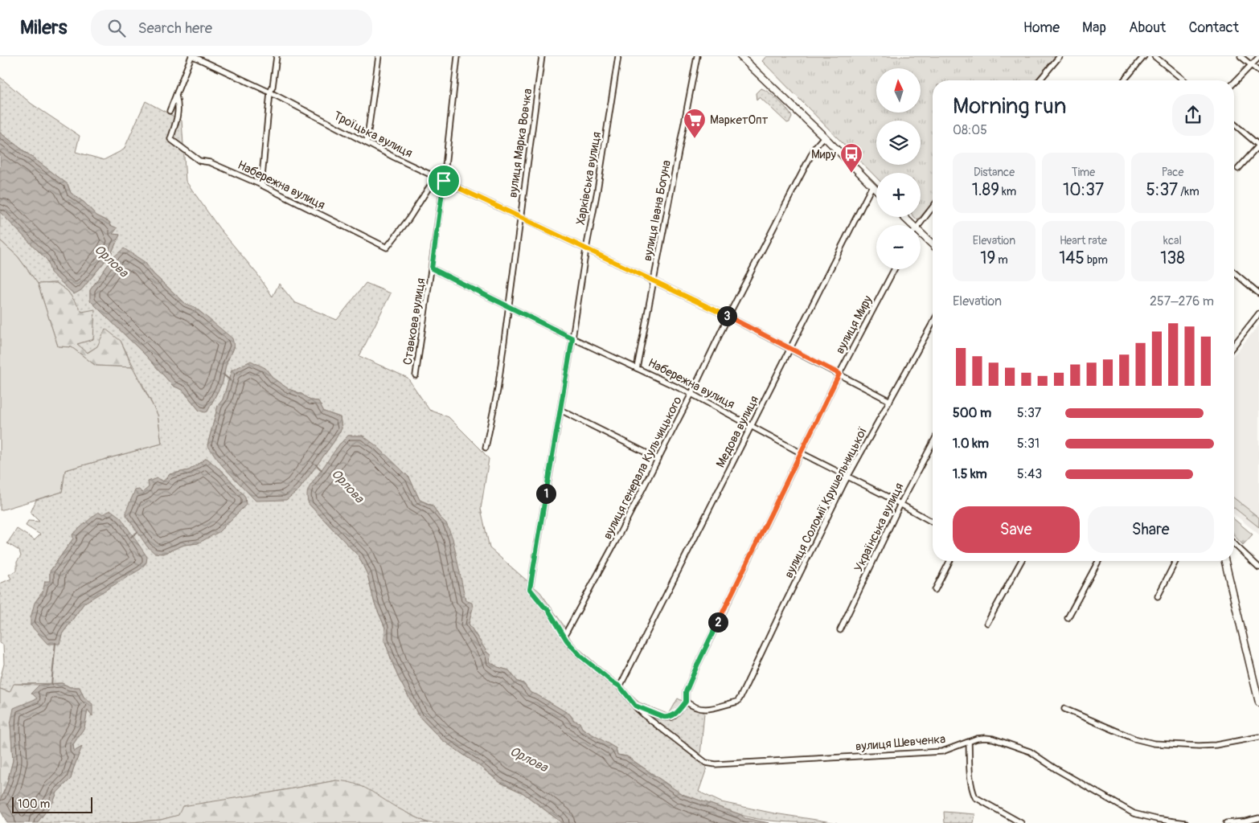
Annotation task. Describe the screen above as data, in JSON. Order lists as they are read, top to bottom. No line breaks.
{"streets":{"street":["Троїцька вулиця","вулиця Марка Вовчка","Харківська вулиця","Набережна вулиця","вулиця Івана Богуна","Ставкова вулиця","вулиця Миру","Медова вулиця","вулиця генерала Кульчицького","вулиця Соломії Крушельницької","Українська вулиця","вулиця Шевченка"]},"crossings":[["Троїцька вулиця","вулиця Марка Вовчка"],["Троїцька вулиця","Харківська вулиця"],["Троїцька вулиця","Набережна вулиця"],["Троїцька вулиця","вулиця Івана Богуна"],["Троїцька вулиця","Ставкова вулиця"],["Троїцька вулиця","вулиця Миру"],["Троїцька вулиця","Медова вулиця"],["Троїцька вулиця","вулиця генерала Кульчицького"],["Троїцька вулиця","вулиця Соломії Крушельницької"],["вулиця Марка Вовчка","Набережна вулиця"],["Харківська вулиця","Набережна вулиця"],["Харківська вулиця","вулиця генерала Кульчицького"],["Набережна вулиця","вулиця Івана Богуна"],["Набережна вулиця","Ставкова вулиця"],["Набережна вулиця","вулиця Миру"],["Набережна вулиця","Медова вулиця"],["Набережна вулиця","вулиця генерала Кульчицького"],["Набережна вулиця","вулиця Соломії Крушельницької"],["Набережна вулиця","Українська вулиця"],["вулиця Миру","вулиця Соломії Крушельницької"]],"water":["Орлова"],"places":{"supermarket":["МаркетОпт"],"bus stop":["Миру"]},"scale_bar":"100 m","north":"top","page":{"header":"Milers","search":"Search here","nav":["Home","Map","About","Contact"],"map_buttons":["+","−"],"heading":["Morning run","08:05"],"stats":[["Distance","1.89 km"],["Time","10:37"],["Pace","5:37 /km"],["Elevation","19 m"],["Heart rate","145 bpm"],["kcal","138"]],"chart":["Elevation","257–276 m"],"pins":["3","1","2"],"list":[{"name":"500 m","note":"5:37"},{"name":"1.0 km","note":"5:31"},{"name":"1.5 km","note":"5:43"}],"buttons":["Save","Share"],"scale":"100 m"}}
